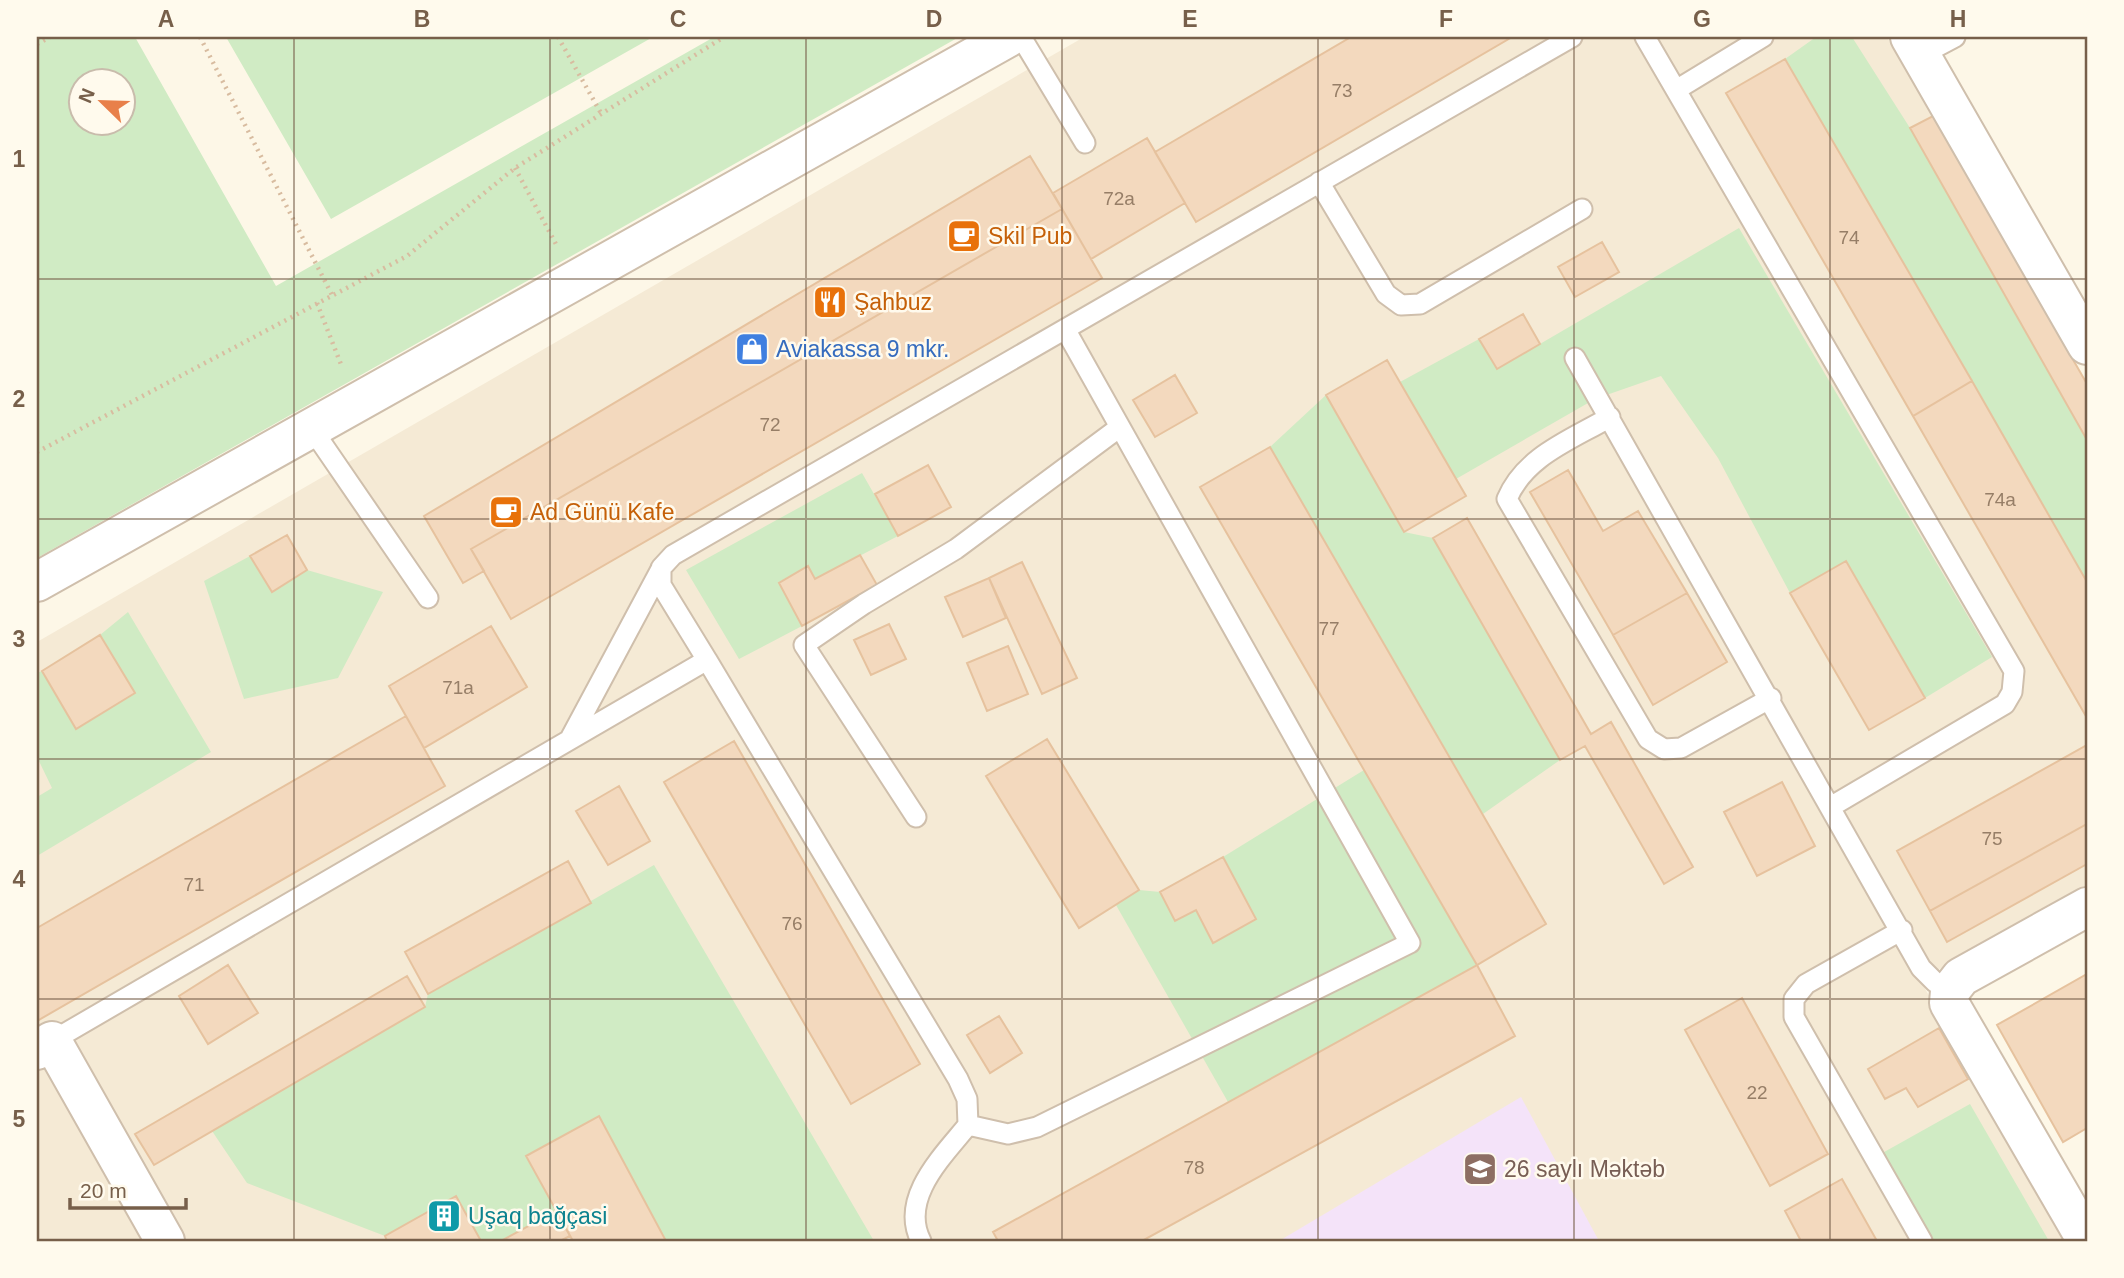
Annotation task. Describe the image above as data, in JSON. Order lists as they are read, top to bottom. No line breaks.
{"places":{"cafe":["Skil Pub","Ad Günü Kafe"],"restaurant":["Şahbuz"],"shop":["Aviakassa 9 mkr."],"school or university":["26 saylı Məktəb"],"building":["Uşaq bağçasi"]},"house_numbers":["73","72a","74","72","74a","77","71a","75","71","76","22","78"],"scale_bar":"20 m","north":"top left","grid":{"columns":["A","B","C","D","E","F","G","H"],"rows":["1","2","3","4","5"]}}
